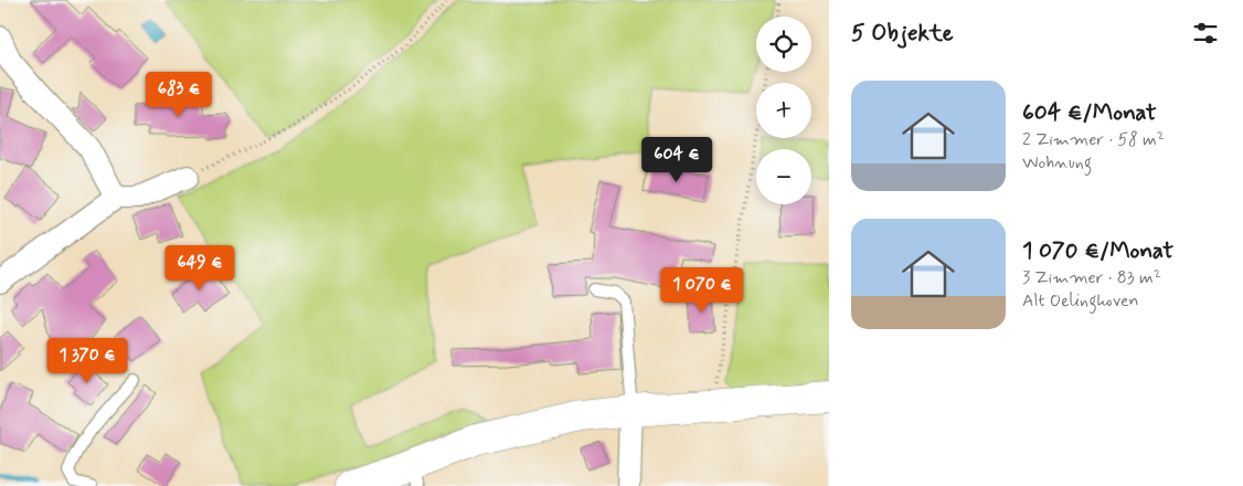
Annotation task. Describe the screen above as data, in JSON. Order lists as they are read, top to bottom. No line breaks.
{"page":{"heading":"5 Objekte","map_buttons":["+","−"],"list":[{"name":"604 €/Monat","note":"2 Zimmer · 58 m² · Wohnung"},{"name":"1 070 €/Monat","note":"3 Zimmer · 83 m² · Alt Oelinghoven"}],"price":["683 €","604 €","649 €","1 070 €","1 370 €"]}}
